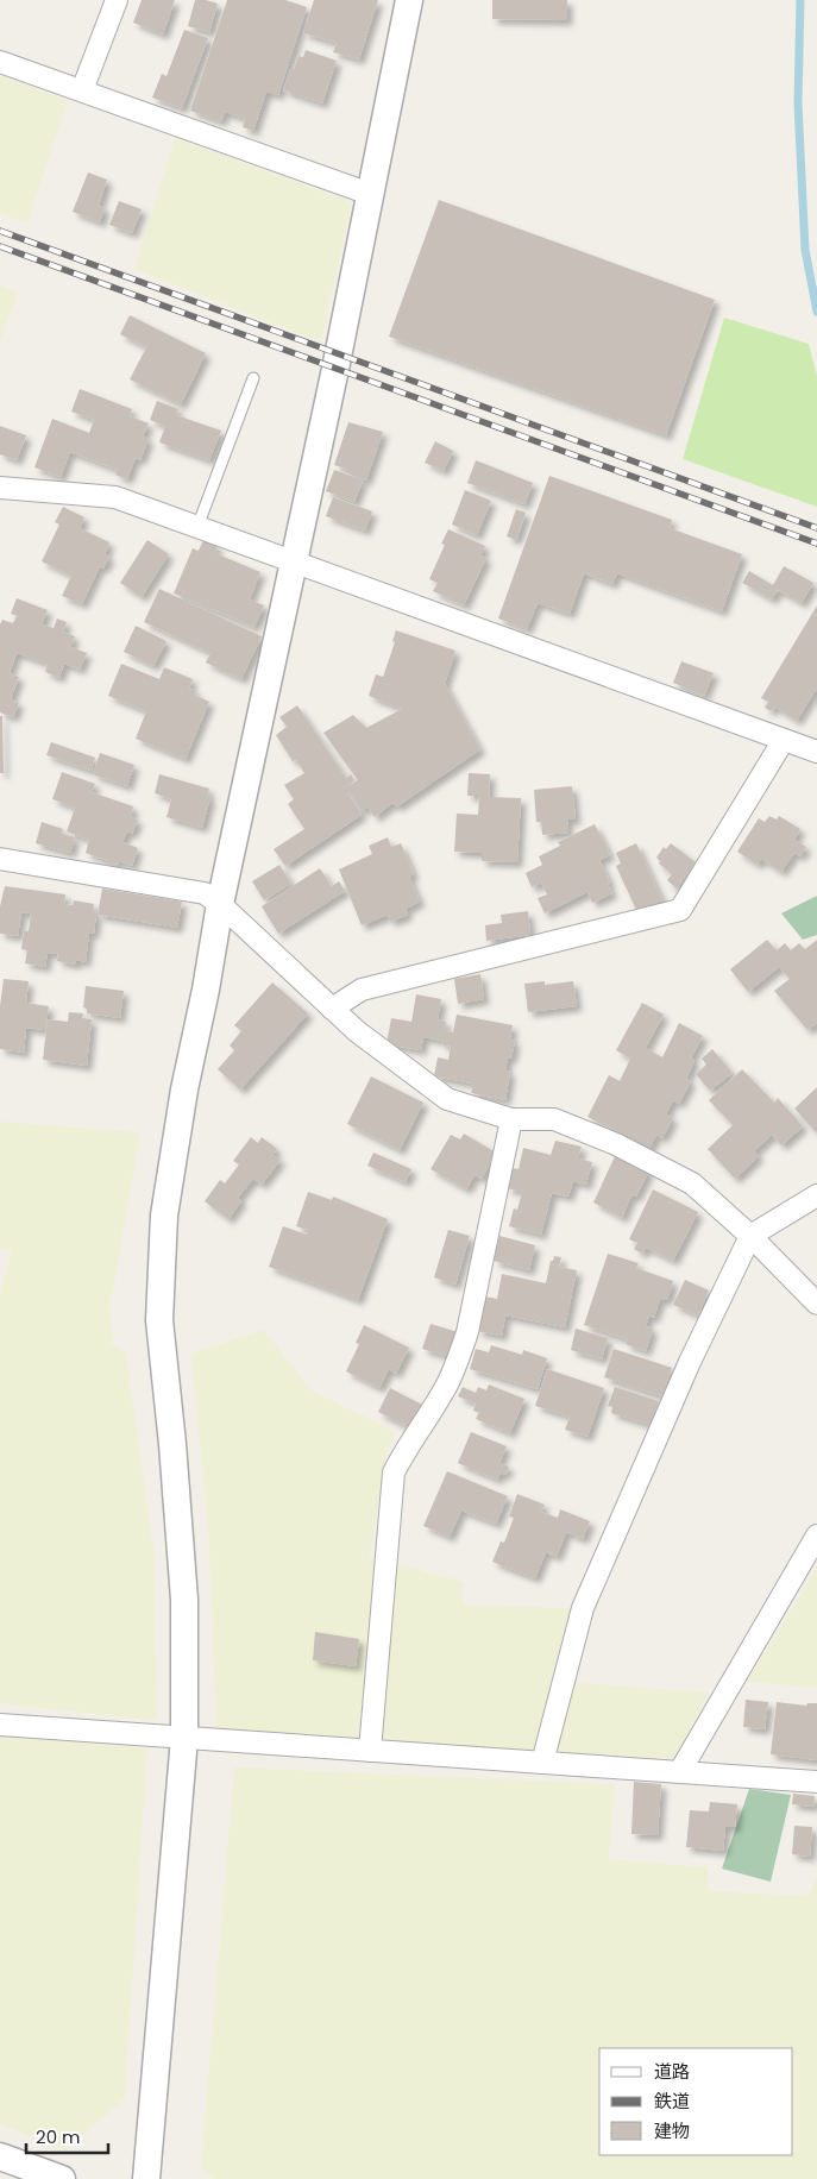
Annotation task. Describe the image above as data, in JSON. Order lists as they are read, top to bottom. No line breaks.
{"legend":["道路","鉄道","建物"],"scale_bar":"20 m"}
